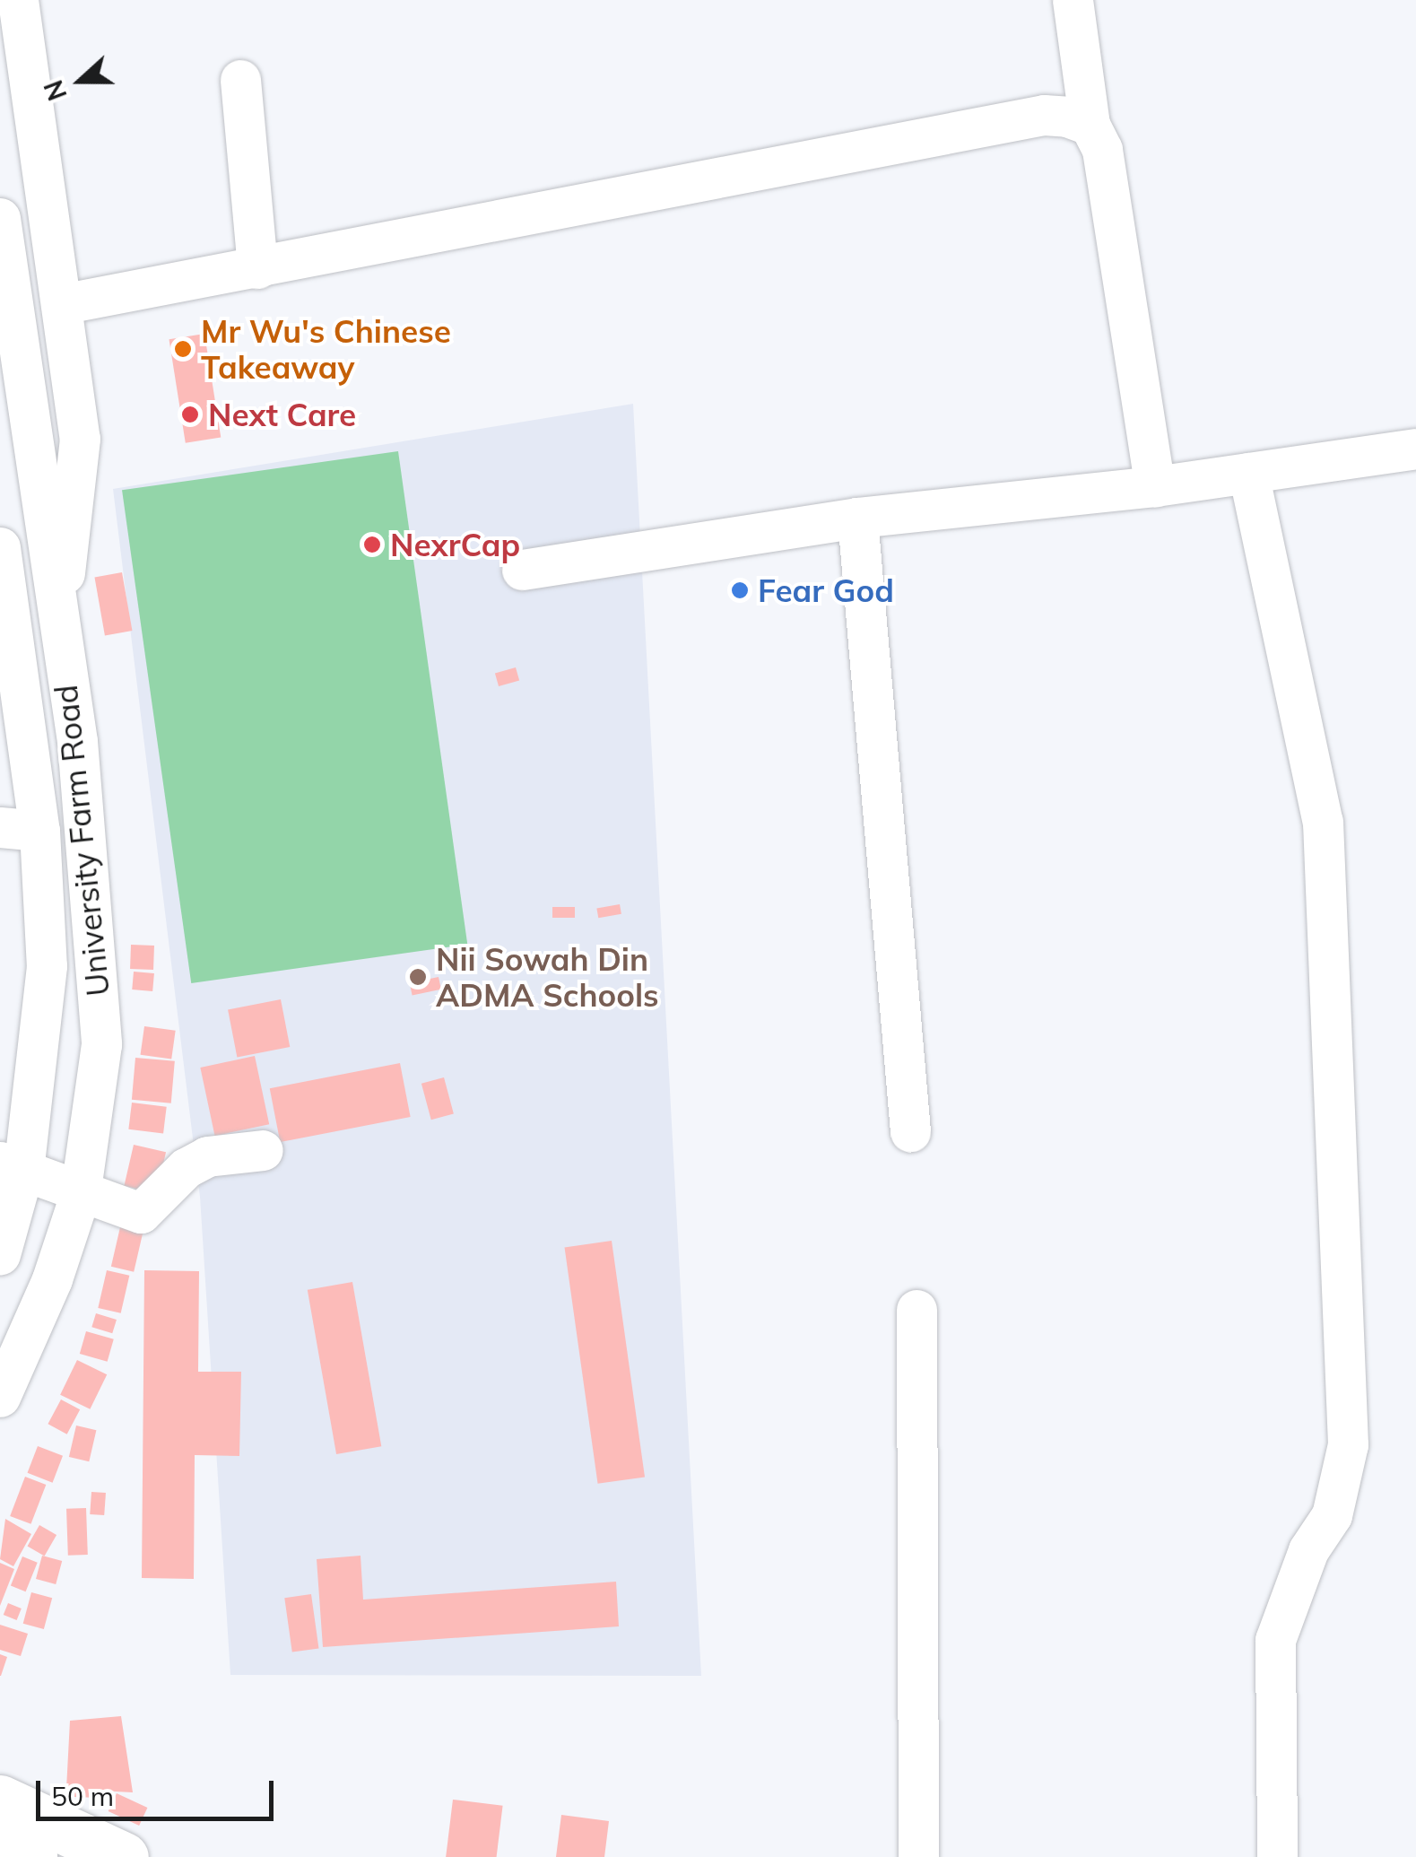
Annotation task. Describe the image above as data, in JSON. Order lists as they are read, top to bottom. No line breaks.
{"streets":{"street":["University Farm Road"]},"places":["Mr Wu's Chinese Takeaway","Next Care","NexrCap","Fear God","Nii Sowah Din ADMA Schools"],"scale_bar":"50 m","north":"left"}
